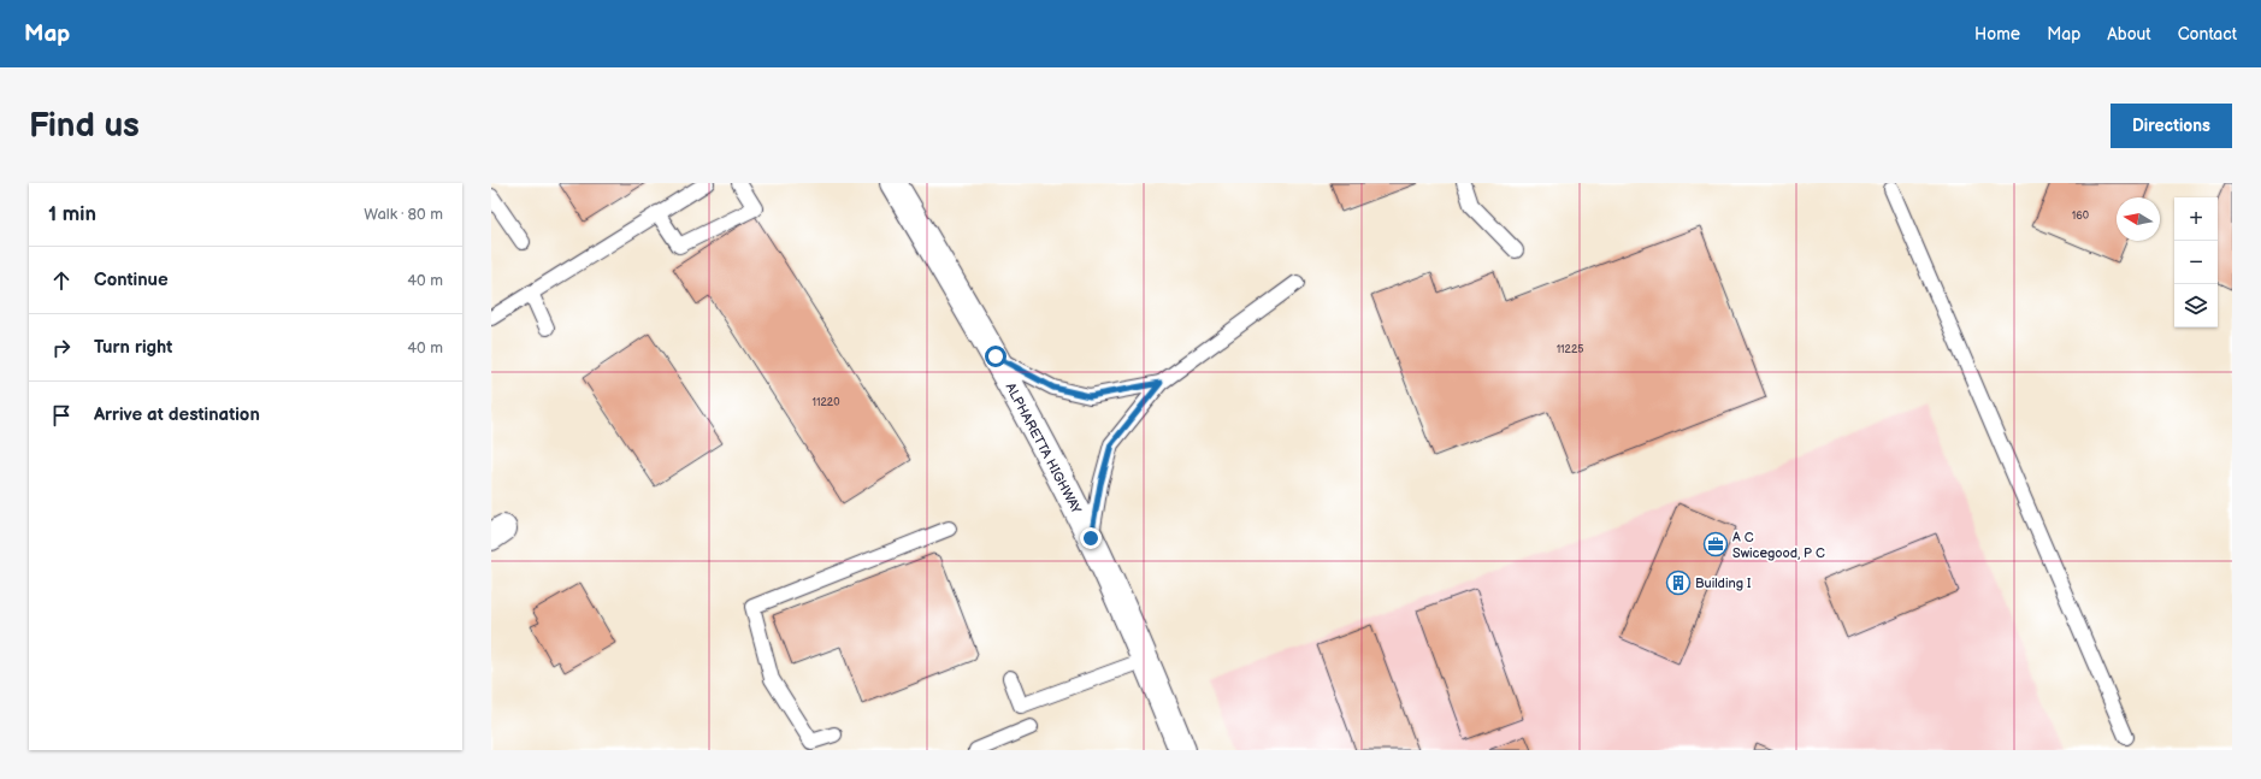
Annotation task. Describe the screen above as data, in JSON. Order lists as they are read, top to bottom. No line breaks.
{"streets":{"highway":["ALPHARETTA HIGHWAY"]},"places":{"office":["A C Swicegood, P C"],"building":["Building I"]},"house_numbers":["160","11225","11220"],"north":"left","page":{"header":"Map","nav":["Home","Map","About","Contact"],"buttons":"Directions","title":"Find us","heading":["1 min","Walk · 80 m"],"map_buttons":["+","−"],"list":[["Continue","40 m"],["Turn right","40 m"],"Arrive at destination"]}}
